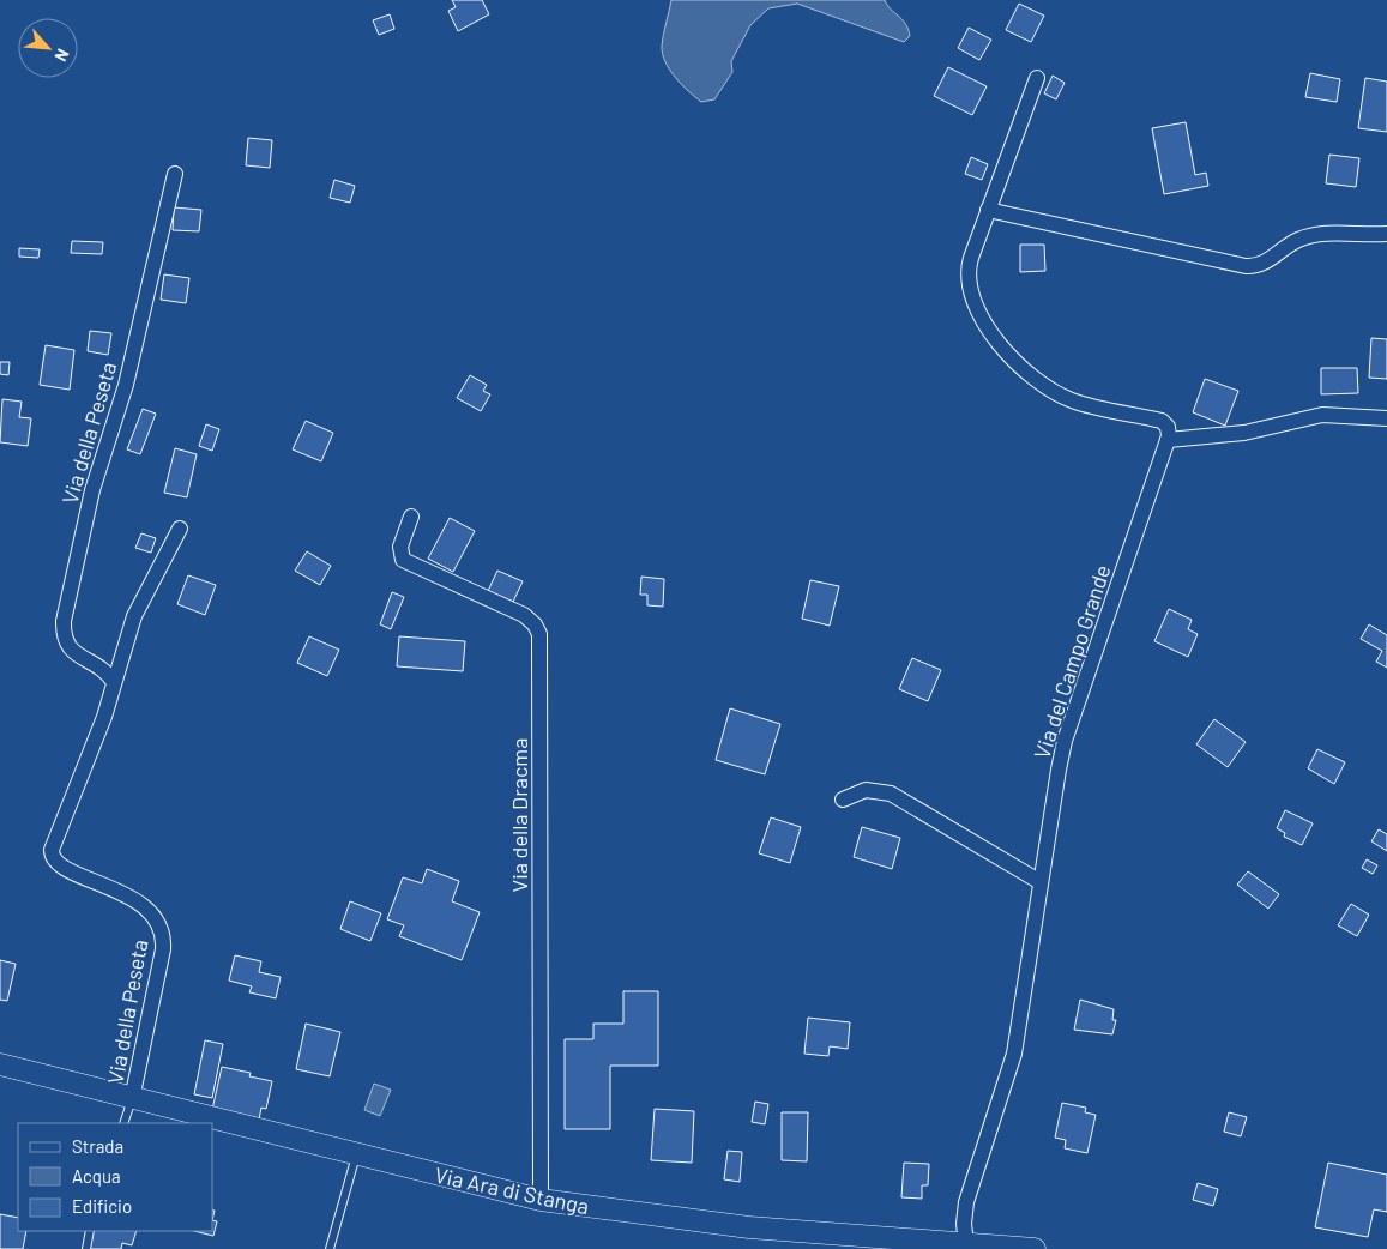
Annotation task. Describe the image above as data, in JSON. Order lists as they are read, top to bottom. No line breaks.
{"streets":{"street":["Via della Peseta","Via del Campo Grande","Via della Dracma","Via Ara di Stanga"]},"crossings":[["Via della Peseta","Via Ara di Stanga"],["Via del Campo Grande","Via Ara di Stanga"],["Via della Dracma","Via Ara di Stanga"]],"legend":["Strada","Acqua","Edificio"],"north":"bottom right"}
